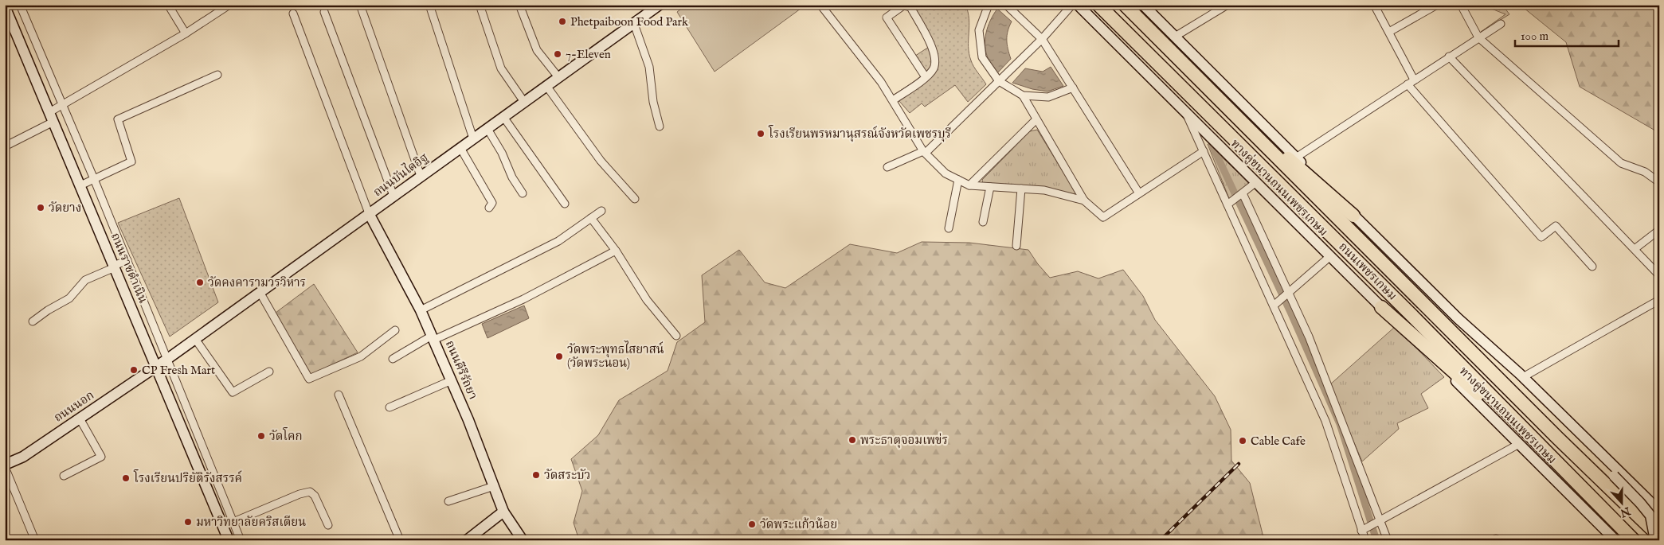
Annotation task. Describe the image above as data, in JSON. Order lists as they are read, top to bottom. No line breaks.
{"streets":{"highway":["ถนนเพชรเกษม"],"main road":["ถนนบันไดอิฐ","ทางคู่ขนานถนนเพชรเกษม","ถนนราชดำเนิน","ถนนคีรีรัถยา","ถนนนอก"]},"crossings":[["ถนนบันไดอิฐ","ถนนราชดำเนิน"],["ถนนบันไดอิฐ","ถนนคีรีรัถยา"],["ถนนบันไดอิฐ","ถนนนอก"],["ถนนราชดำเนิน","ถนนนอก"]],"places":["Phetpaiboon Food Park","7-Eleven","โรงเรียนพรหมานุสรณ์จังหวัดเพชรบุรี","วัดยาง","วัดคงคารามวรวิหาร","วัดพระพุทธไสยาสน์ (วัดพระนอน)","CP Fresh Mart","วัดโคก","พระธาตุจอมเพข่ร","Cable Cafe","วัดสระบัว","โรงเรียนปริยัติรังสรรค์","มหาวิทยาลัยคริสเตียน","วัดพระแก้วน้อย"],"scale_bar":"100 m","north":"bottom"}
